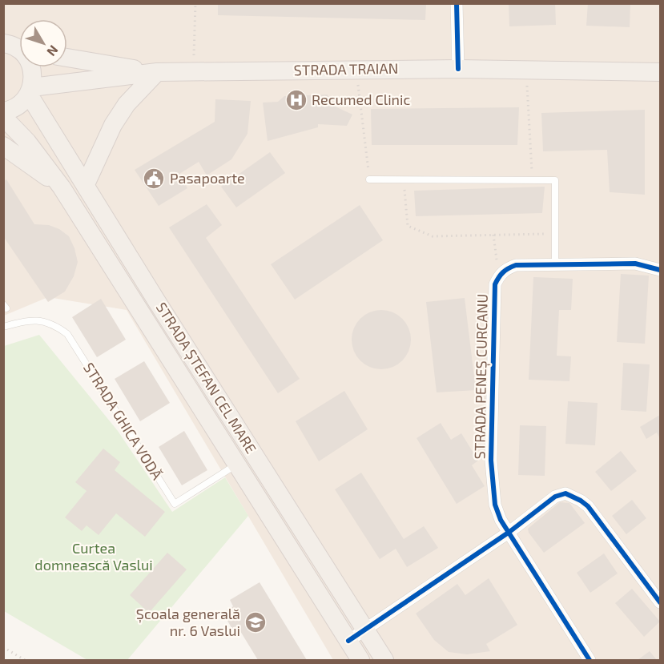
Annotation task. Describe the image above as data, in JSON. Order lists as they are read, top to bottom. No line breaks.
{"streets":{"main road":["STRADA TRAIAN","STRADA ȘTEFAN CEL MARE"],"street":["STRADA PENEȘ CURCANU"],"lane":["STRADA GHICA VODĂ"]},"crossings":[["STRADA TRAIAN","STRADA ȘTEFAN CEL MARE"],["STRADA ȘTEFAN CEL MARE","STRADA GHICA VODĂ"]],"parks":["Curtea domnească Vaslui"],"places":{"hospital":["Recumed Clinic"],"public building":["Pasapoarte"],"school or university":["Școala generală nr. 6 Vaslui"]},"north":"bottom right"}
